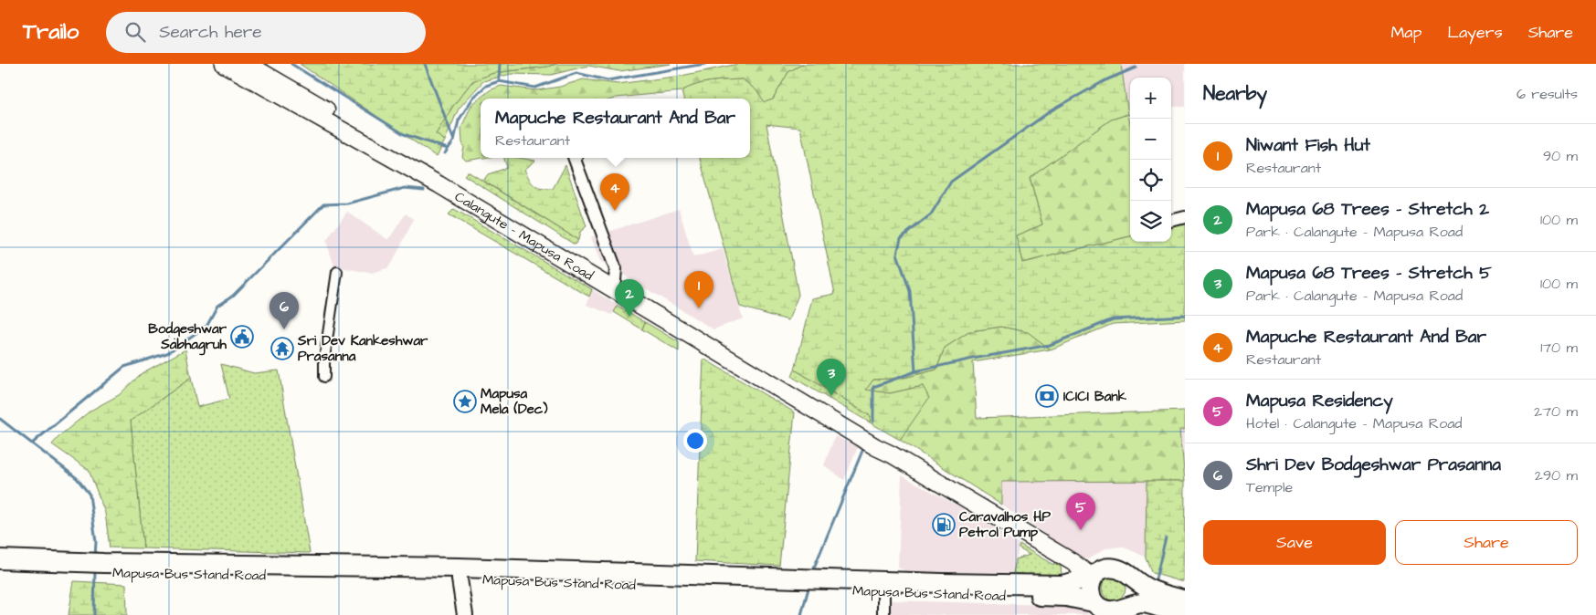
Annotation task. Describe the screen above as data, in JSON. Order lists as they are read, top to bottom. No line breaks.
{"streets":{"main road":["Calangute - Mapusa Road","Mapusa Bus Stand Road"]},"crossings":[["Calangute - Mapusa Road","Mapusa Bus Stand Road"]],"places":{"public building":["Bodgeshwar Sabhagruh"],"temple":["Sri Dev Kankeshwar Prasanna"],"bank":["ICICI Bank"],"place":["Mapusa Mela (Dec)"],"fuel station":["Caravalhos HP Petrol Pump"]},"page":{"header":"Trailo","search":"Search here","nav":["Map","Layers","Share"],"heading":["Nearby","6 results"],"map_buttons":["+","−"],"popup":["Mapuche Restaurant And Bar","Restaurant"],"list":[{"mark":"1","name":"Niwant Fish Hut","note":"Restaurant","value":"90 m"},{"mark":"2","name":"Mapusa 68 Trees - Stretch 2","note":"Park · Calangute - Mapusa Road","value":"100 m"},{"mark":"3","name":"Mapusa 68 Trees - Stretch 5","note":"Park · Calangute - Mapusa Road","value":"100 m"},{"mark":"4","name":"Mapuche Restaurant And Bar","note":"Restaurant","value":"170 m"},{"mark":"5","name":"Mapusa Residency","note":"Hotel · Calangute - Mapusa Road","value":"270 m"},{"mark":"6","name":"Shri Dev Bodgeshwar Prasanna","note":"Temple","value":"290 m"}],"pins":["4","1","2","6","3","5"],"buttons":["Save","Share"]}}
